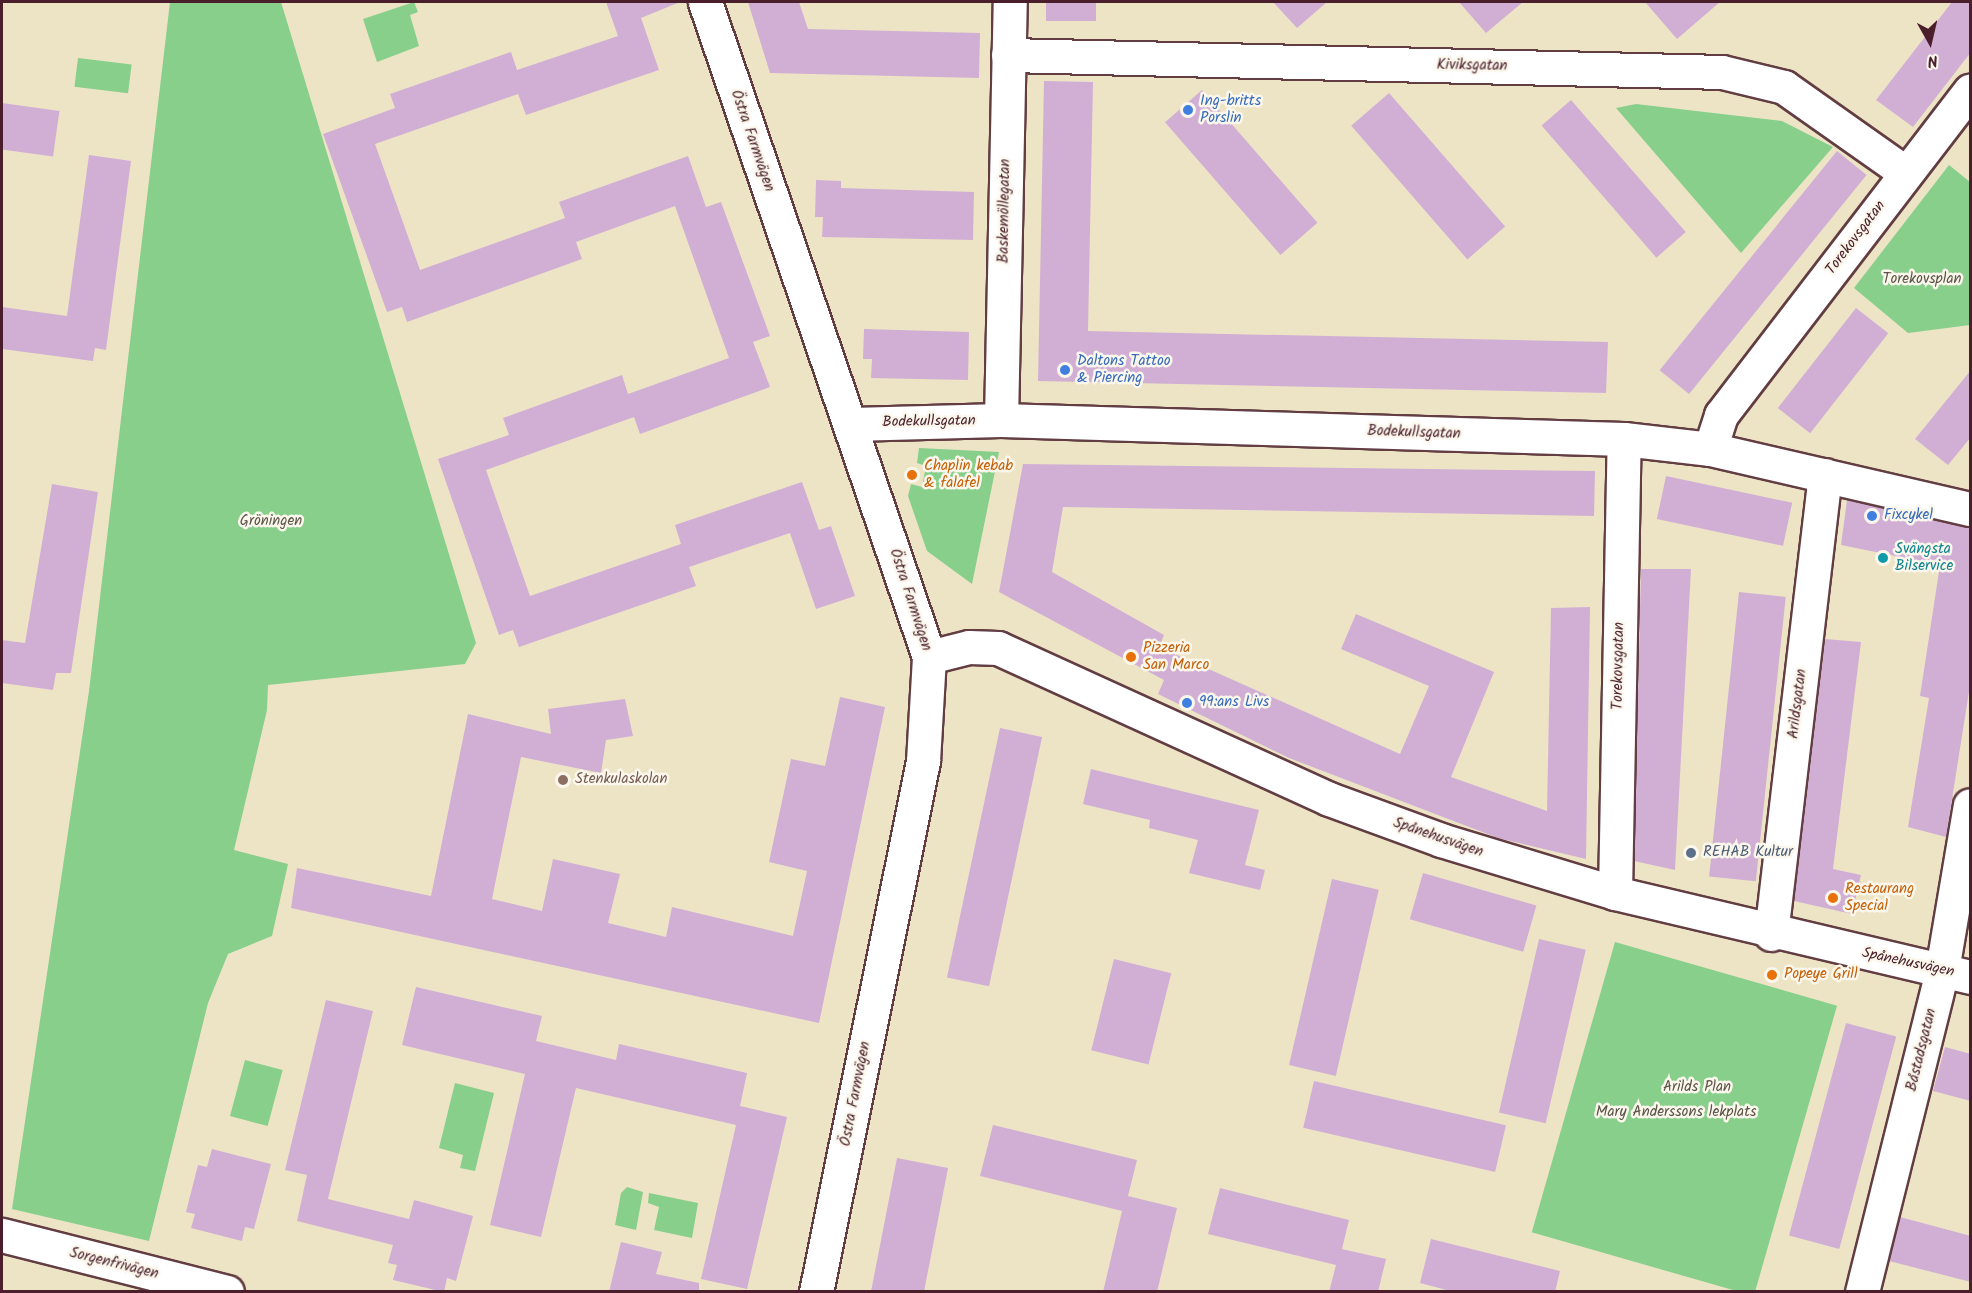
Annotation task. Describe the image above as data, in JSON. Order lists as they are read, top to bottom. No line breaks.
{"streets":{"street":["Kiviksgatan","Östra Farmvägen","Baskemöllegatan","Torekovsgatan","Bodekullsgatan","Arildsgatan","Spånehusvägen","Båstadsgatan","Sorgenfrivägen"]},"crossings":[["Kiviksgatan","Baskemöllegatan"],["Kiviksgatan","Torekovsgatan"],["Östra Farmvägen","Bodekullsgatan"],["Östra Farmvägen","Spånehusvägen"],["Baskemöllegatan","Bodekullsgatan"],["Torekovsgatan","Bodekullsgatan"],["Torekovsgatan","Spånehusvägen"],["Bodekullsgatan","Arildsgatan"],["Arildsgatan","Spånehusvägen"],["Spånehusvägen","Båstadsgatan"]],"parks":["Torekovsplan","Gröningen","Arilds Plan","Mary Anderssons lekplats"],"places":["Ing-britts Porslin","Daltons Tattoo & Piercing","Chaplin kebab & falafel","Fixcykel","Svängsta Bilservice","Pizzeria San Marco","99:ans Livs","Stenkulaskolan","REHAB Kultur","Restaurang Special","Popeye Grill"],"north":"bottom"}
